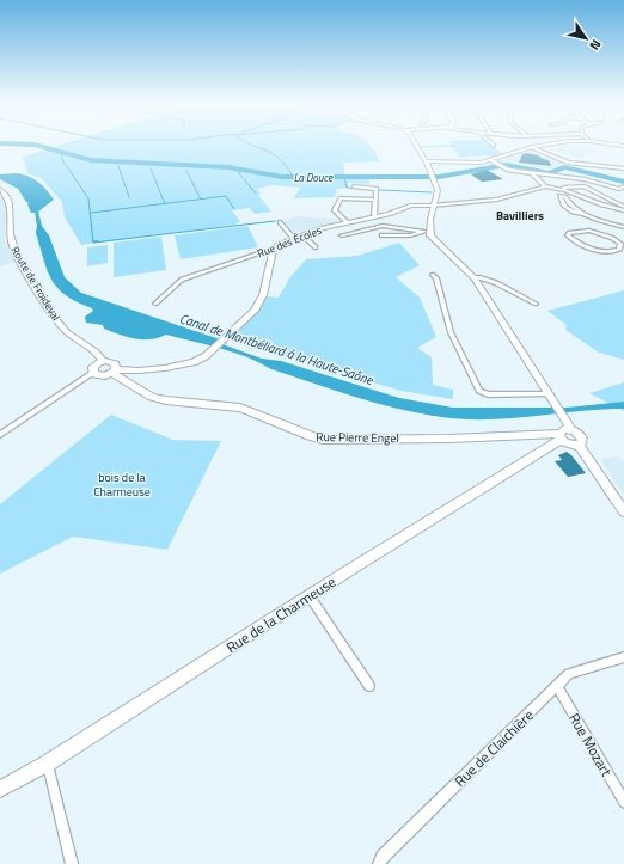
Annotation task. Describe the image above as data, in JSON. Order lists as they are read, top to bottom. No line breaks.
{"streets":{"street":["Rue des Écoles","Route de Froideval","Rue Pierre Engel","Rue de la Charmeuse","Rue Mozart","Rue de Claichière"]},"crossings":[["Route de Froideval","Rue Pierre Engel"],["Rue Pierre Engel","Rue de la Charmeuse"],["Rue Mozart","Rue de Claichière"]],"districts":["Bavilliers"],"water":["La Douce","Canal de Montbéliard à la Haute-Saône"],"parks":["bois de la Charmeuse"],"north":"bottom right"}
